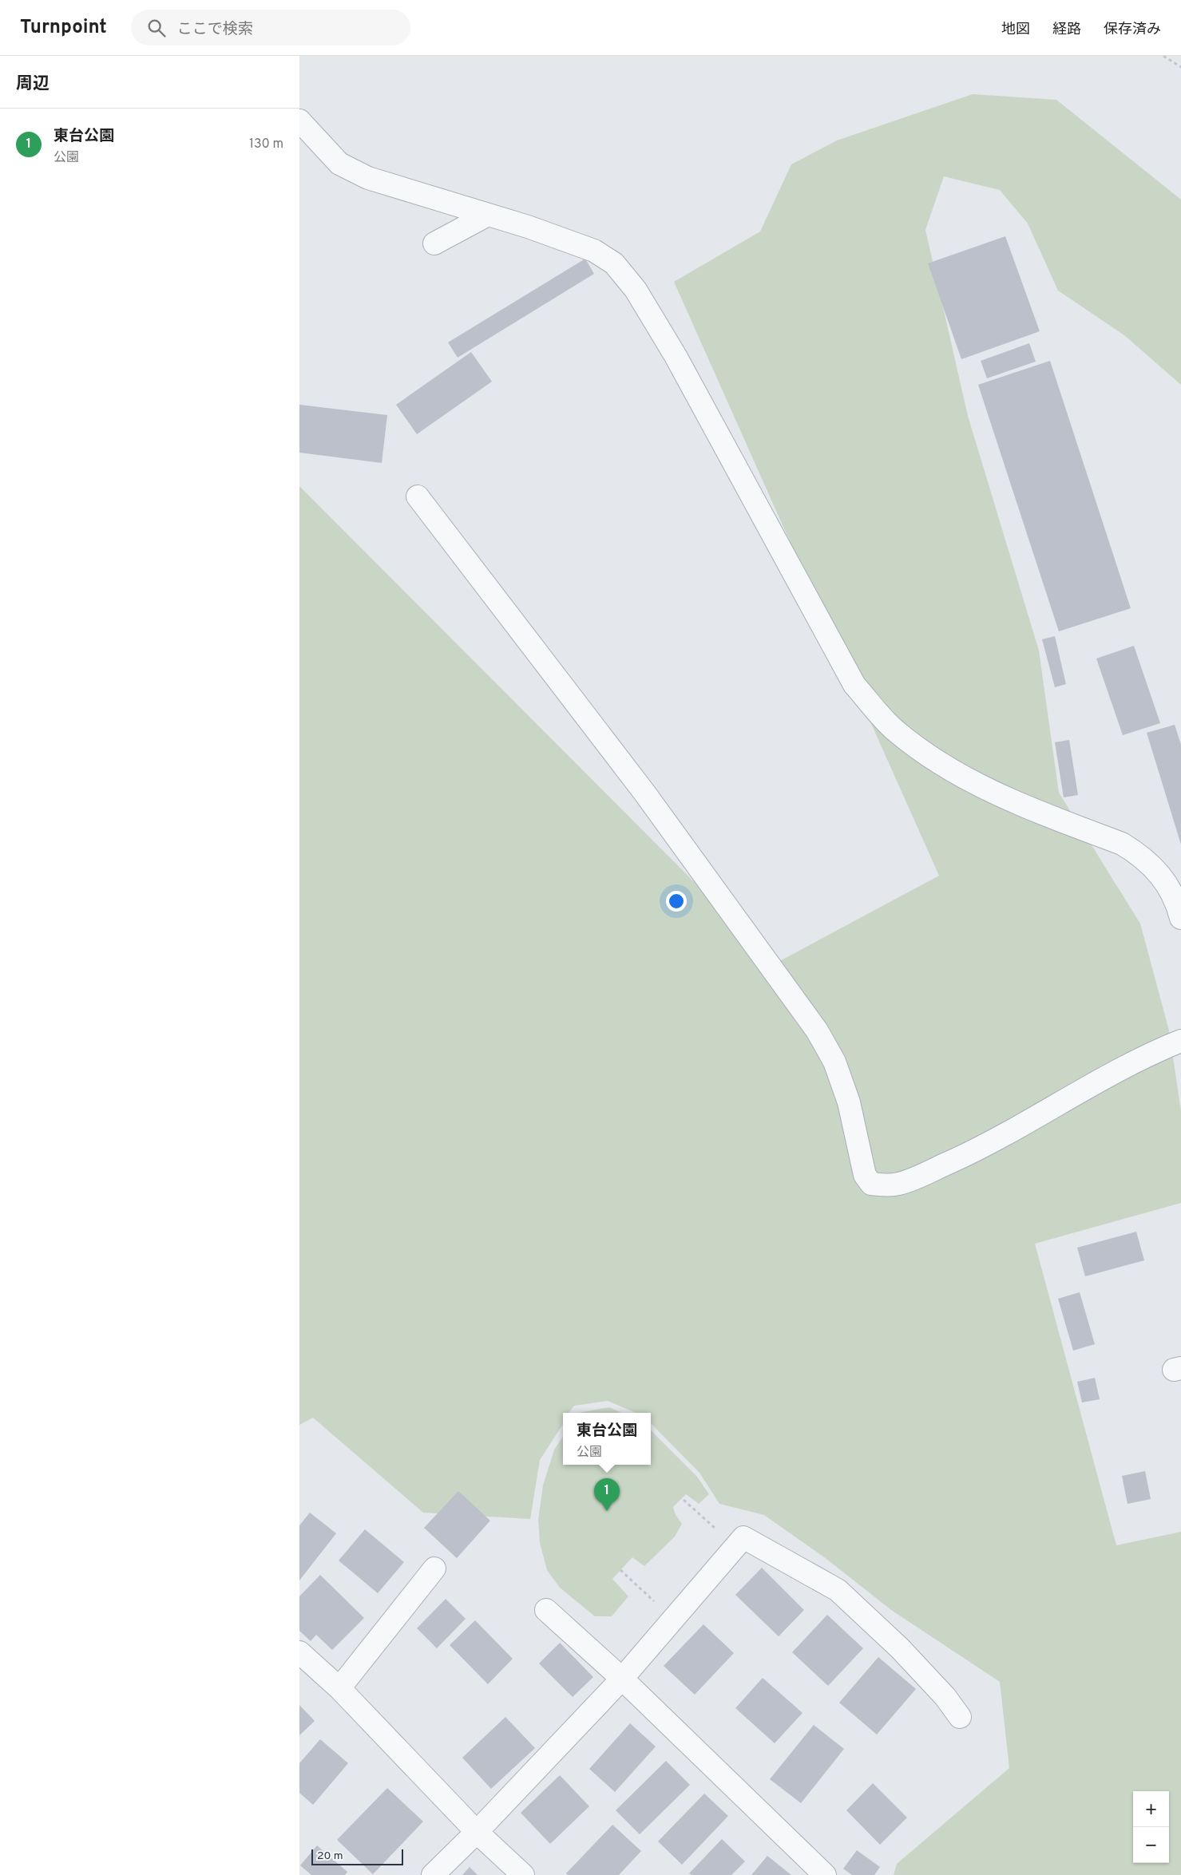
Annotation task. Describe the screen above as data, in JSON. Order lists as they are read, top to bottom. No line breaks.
{"scale_bar":"20 m","page":{"header":"Turnpoint","search":"ここで検索","nav":["地図","経路","保存済み"],"heading":"周辺","list":[{"mark":"1","name":"東台公園","note":"公園","value":"130 m"}],"popup":["東台公園","公園"],"pins":"1","map_buttons":["+","−"],"scale":"20 m"}}
